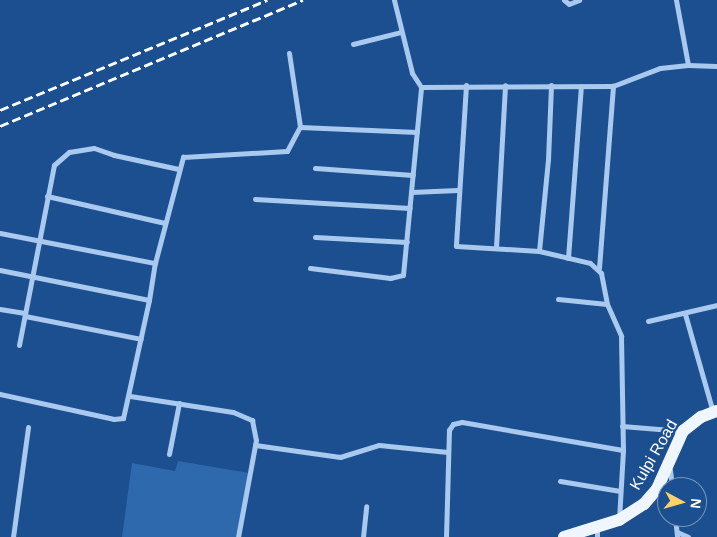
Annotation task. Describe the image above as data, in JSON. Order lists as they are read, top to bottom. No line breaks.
{"streets":{"main road":["Kulpi Road"]},"north":"right"}
